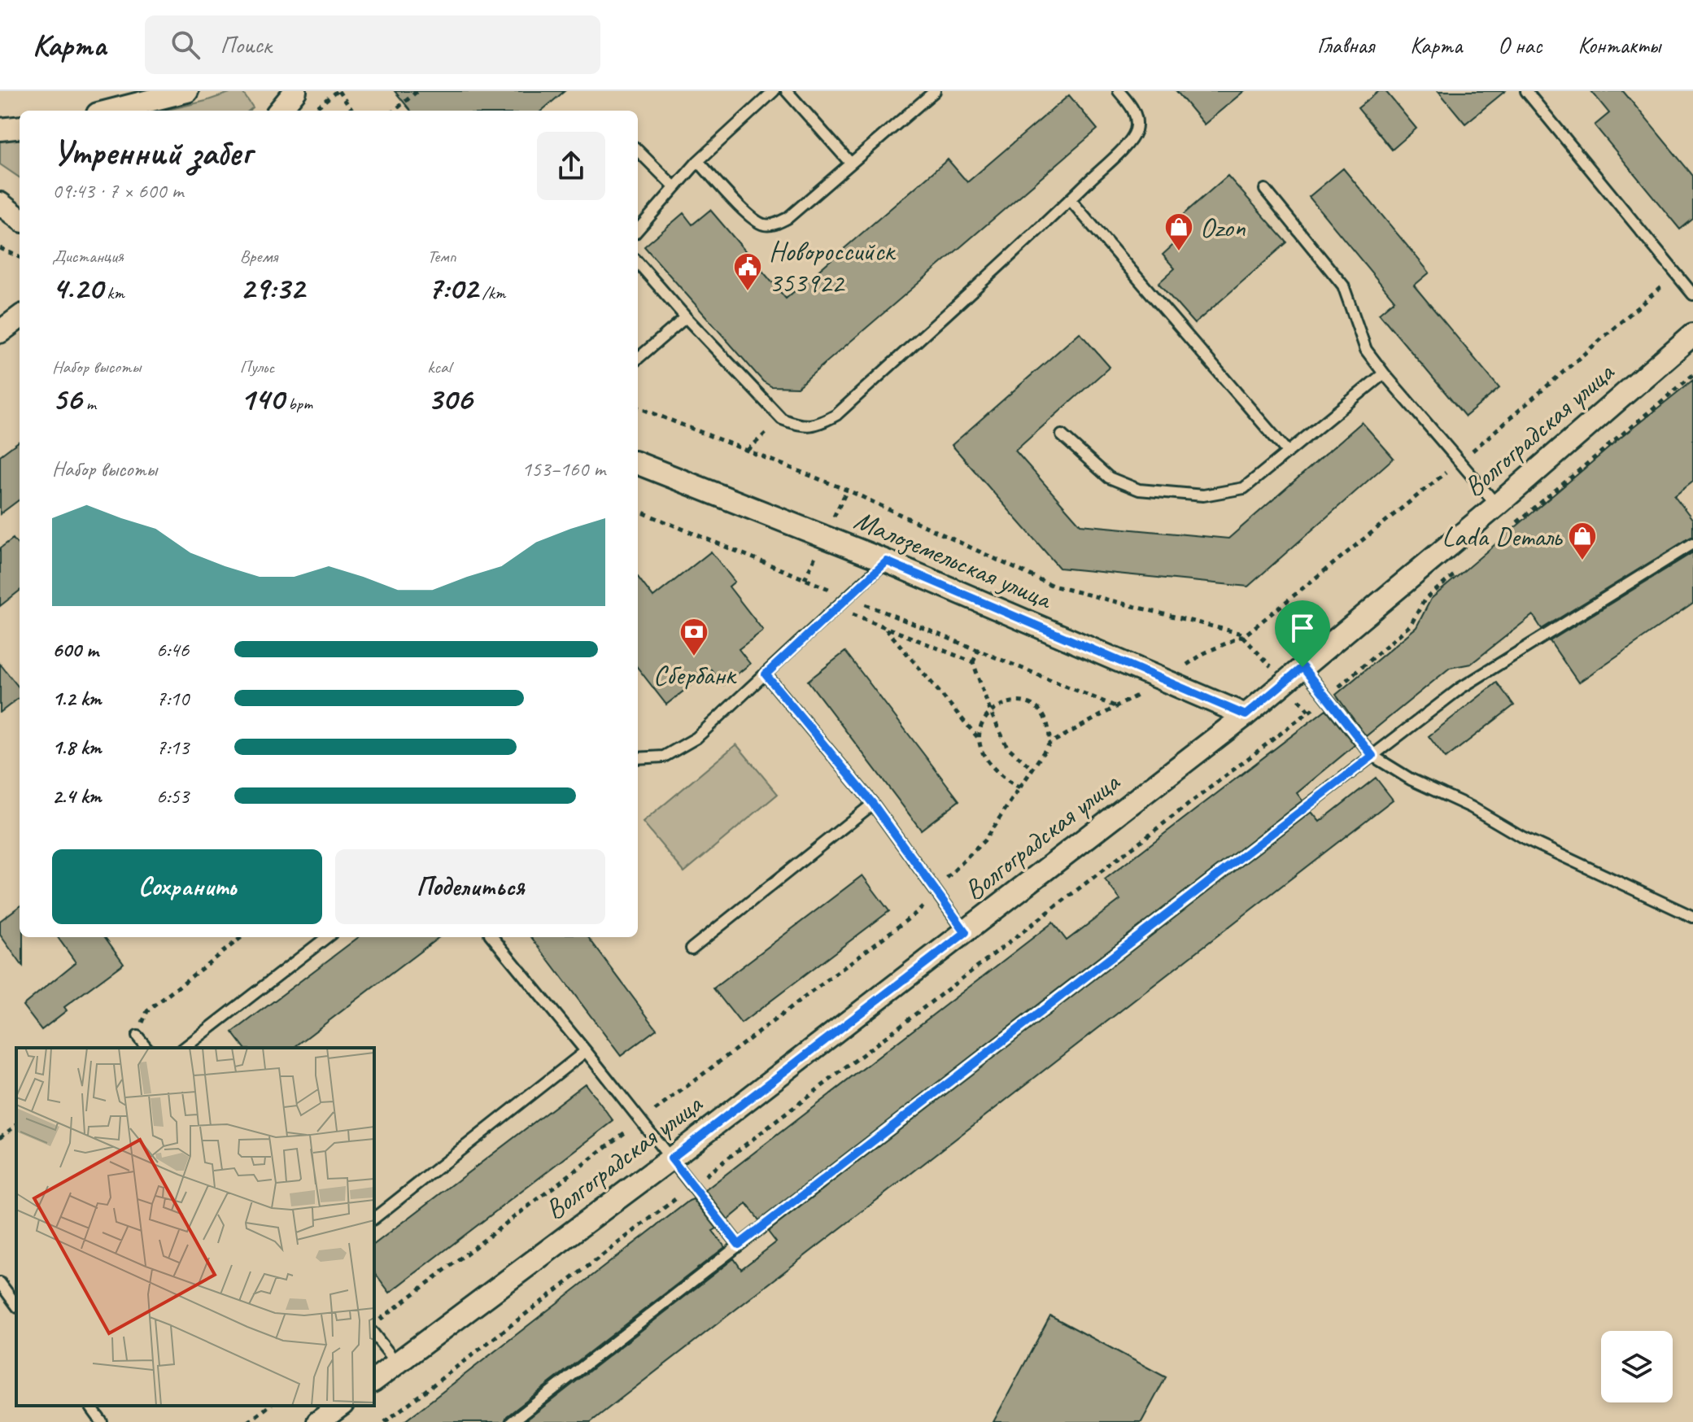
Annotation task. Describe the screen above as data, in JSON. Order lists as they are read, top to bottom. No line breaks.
{"streets":{"street":["Волгоградская улица","Малоземельская улица"]},"crossings":[["Волгоградская улица","Малоземельская улица"]],"places":{"shop":["Ozon","Lada Dеталь"],"public building":["Новороссийск 353922"],"bank":["Сбербанк"]},"page":{"header":"Карта","search":"Поиск","nav":["Главная","Карта","О нас","Контакты"],"heading":["Утренний забег","09:43 · 7 × 600 m"],"stats":[["Дистанция","4.20 km"],["Время","29:32"],["Темп","7:02 /km"],["Набор высоты","56 m"],["Пульс","140 bpm"],["kcal","306"]],"chart":["Набор высоты","153–160 m"],"list":[{"name":"600 m","note":"6:46"},{"name":"1.2 km","note":"7:10"},{"name":"1.8 km","note":"7:13"},{"name":"2.4 km","note":"6:53"}],"buttons":["Сохранить","Поделиться"]}}
